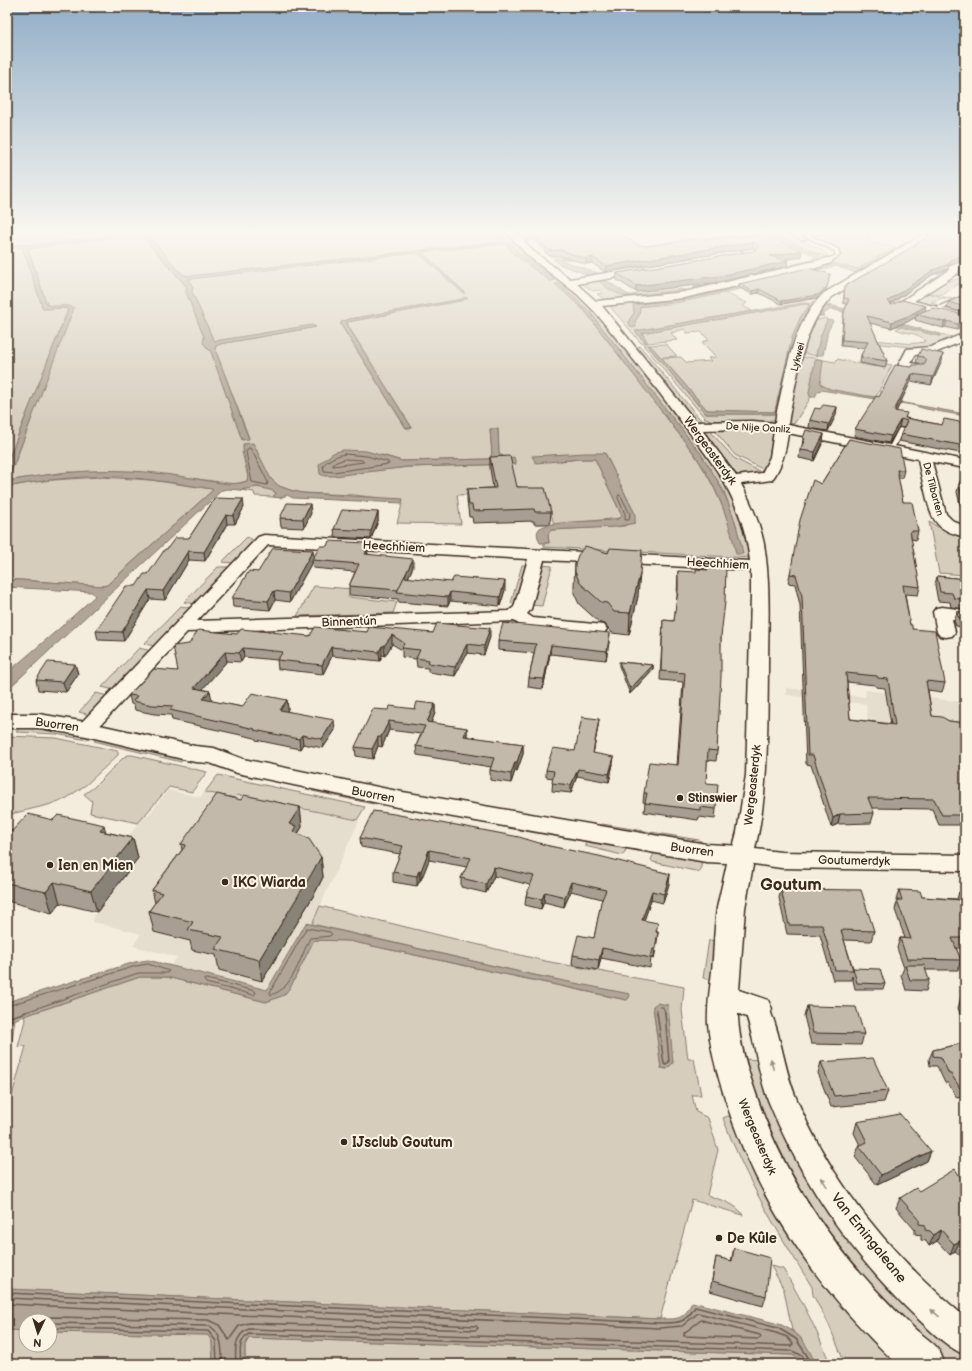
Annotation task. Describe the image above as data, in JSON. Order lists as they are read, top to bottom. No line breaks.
{"streets":{"street":["Lykwei","De Nije Oanliz","Wergeasterdyk","De Tilbarten","Heechhiem","Binnentún","Buorren","Goutumerdyk","Van Emingaleane"]},"crossings":[["Lykwei","De Nije Oanliz"],["Lykwei","Wergeasterdyk"],["De Nije Oanliz","Wergeasterdyk"],["De Nije Oanliz","De Tilbarten"],["Wergeasterdyk","Heechhiem"],["Wergeasterdyk","Buorren"],["Wergeasterdyk","Goutumerdyk"],["Heechhiem","Binnentún"],["Heechhiem","Buorren"],["Buorren","Goutumerdyk"]],"one_way":["Van Emingaleane"],"districts":["Goutum"],"places":["Stinswier","Ien en Mien","IKC Wiarda","IJsclub Goutum","De Kûle"],"north":"bottom"}
